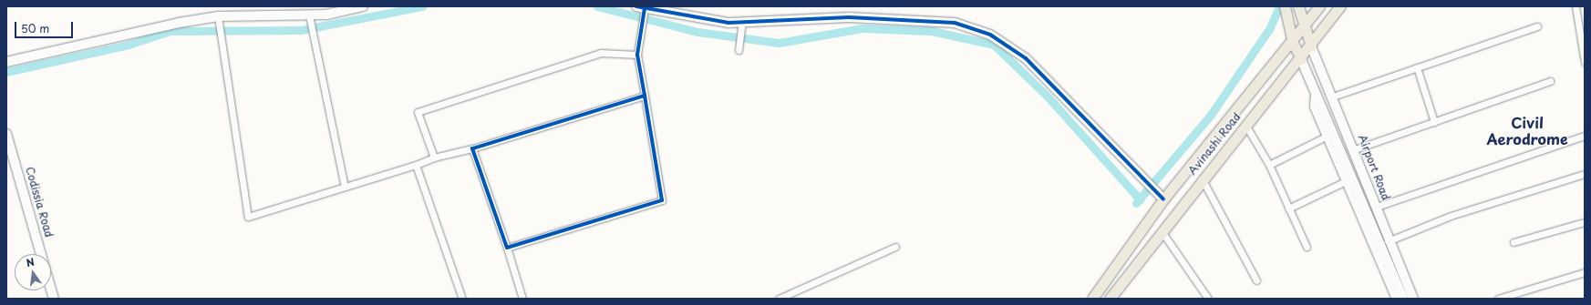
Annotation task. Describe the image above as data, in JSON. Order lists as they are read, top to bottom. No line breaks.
{"streets":{"main road":["Avinashi Road"],"street":["Airport Road","Codissia Road"]},"crossings":[["Avinashi Road","Airport Road"]],"districts":["Civil Aerodrome"],"scale_bar":"50 m","north":"top"}
